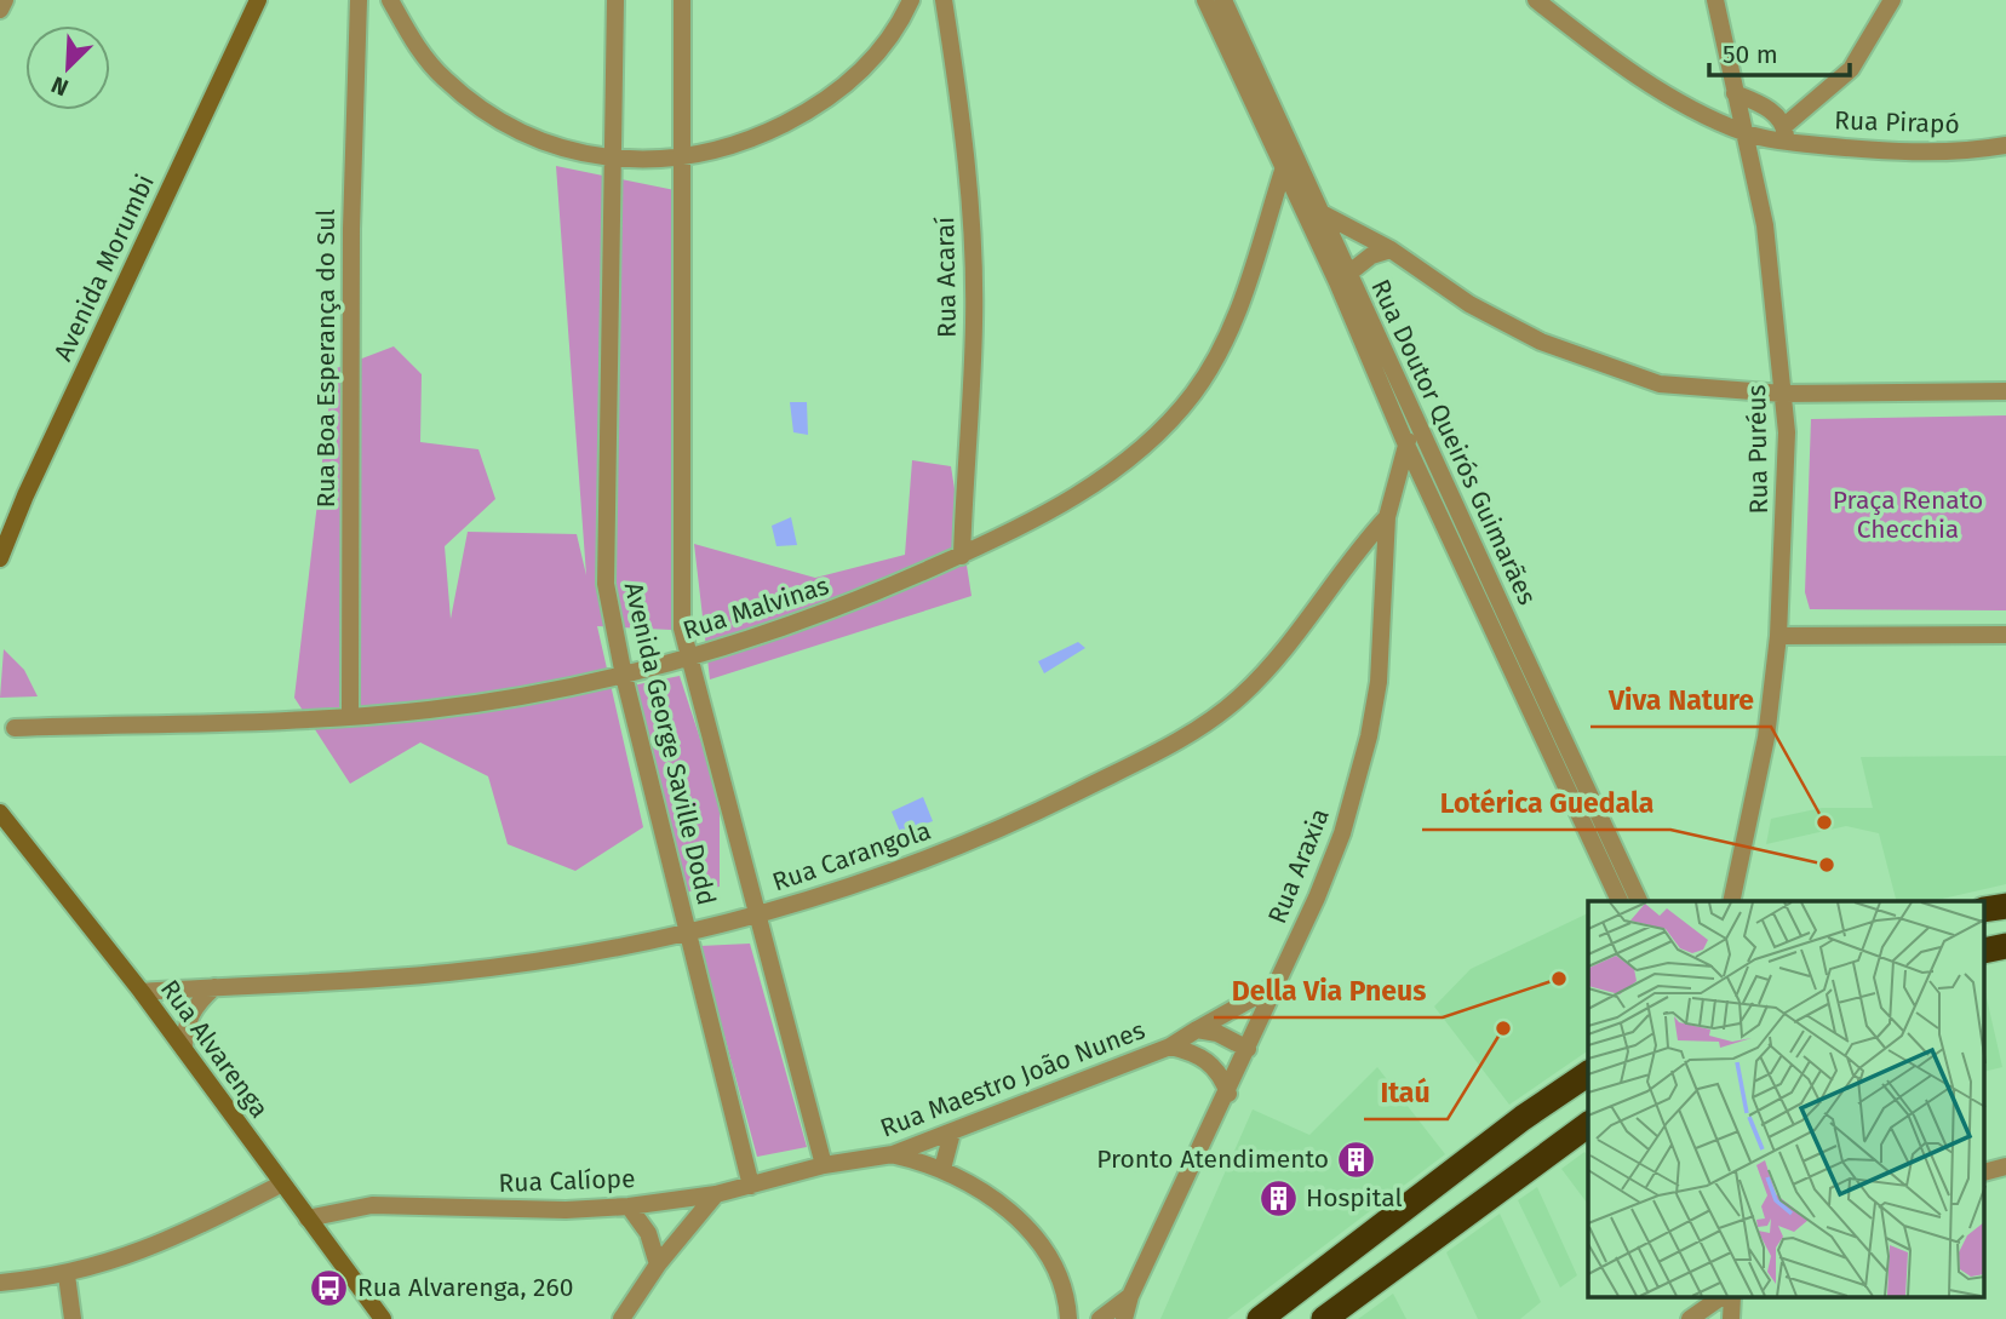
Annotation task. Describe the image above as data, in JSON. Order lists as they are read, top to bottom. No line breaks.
{"streets":{"main road":["Avenida Morumbi","Rua Alvarenga"],"street":["Rua Pirapó","Rua Acaraí","Rua Boa Esperança do Sul","Rua Doutor Queirós Guimarães","Rua Puréus","Rua Malvinas","Avenida George Saville Dodd","Rua Carangola","Rua Araxia","Rua Maestro João Nunes","Rua Calíope"]},"crossings":[["Rua Pirapó","Rua Puréus"],["Rua Acaraí","Rua Malvinas"],["Rua Boa Esperança do Sul","Rua Malvinas"],["Rua Doutor Queirós Guimarães","Rua Malvinas"],["Rua Doutor Queirós Guimarães","Rua Carangola"],["Rua Doutor Queirós Guimarães","Rua Araxia"],["Rua Malvinas","Avenida George Saville Dodd"],["Avenida George Saville Dodd","Rua Carangola"],["Avenida George Saville Dodd","Rua Maestro João Nunes"],["Avenida George Saville Dodd","Rua Calíope"],["Rua Carangola","Rua Araxia"],["Rua Carangola","Rua Alvarenga"],["Rua Araxia","Rua Maestro João Nunes"],["Rua Alvarenga","Rua Calíope"],["Rua Maestro João Nunes","Rua Calíope"]],"parks":["Praça Renato Checchia"],"places":{"other":["Viva Nature","Lotérica Guedala","Della Via Pneus","Itaú"],"building":["Pronto Atendimento","Hospital"],"bus stop":["Rua Alvarenga, 260"]},"scale_bar":"50 m","north":"bottom left"}
